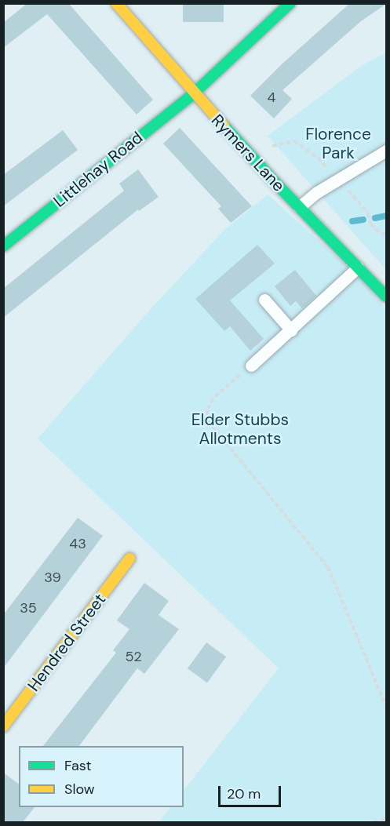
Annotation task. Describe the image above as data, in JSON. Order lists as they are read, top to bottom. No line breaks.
{"streets":{"street":["Rymers Lane","Littlehay Road","Hendred Street"]},"crossings":[["Rymers Lane","Littlehay Road"]],"parks":["Florence Park","Elder Stubbs Allotments"],"house_numbers":["4","43","39","35","52"],"legend":["Fast","Slow"],"scale_bar":"20 m"}
